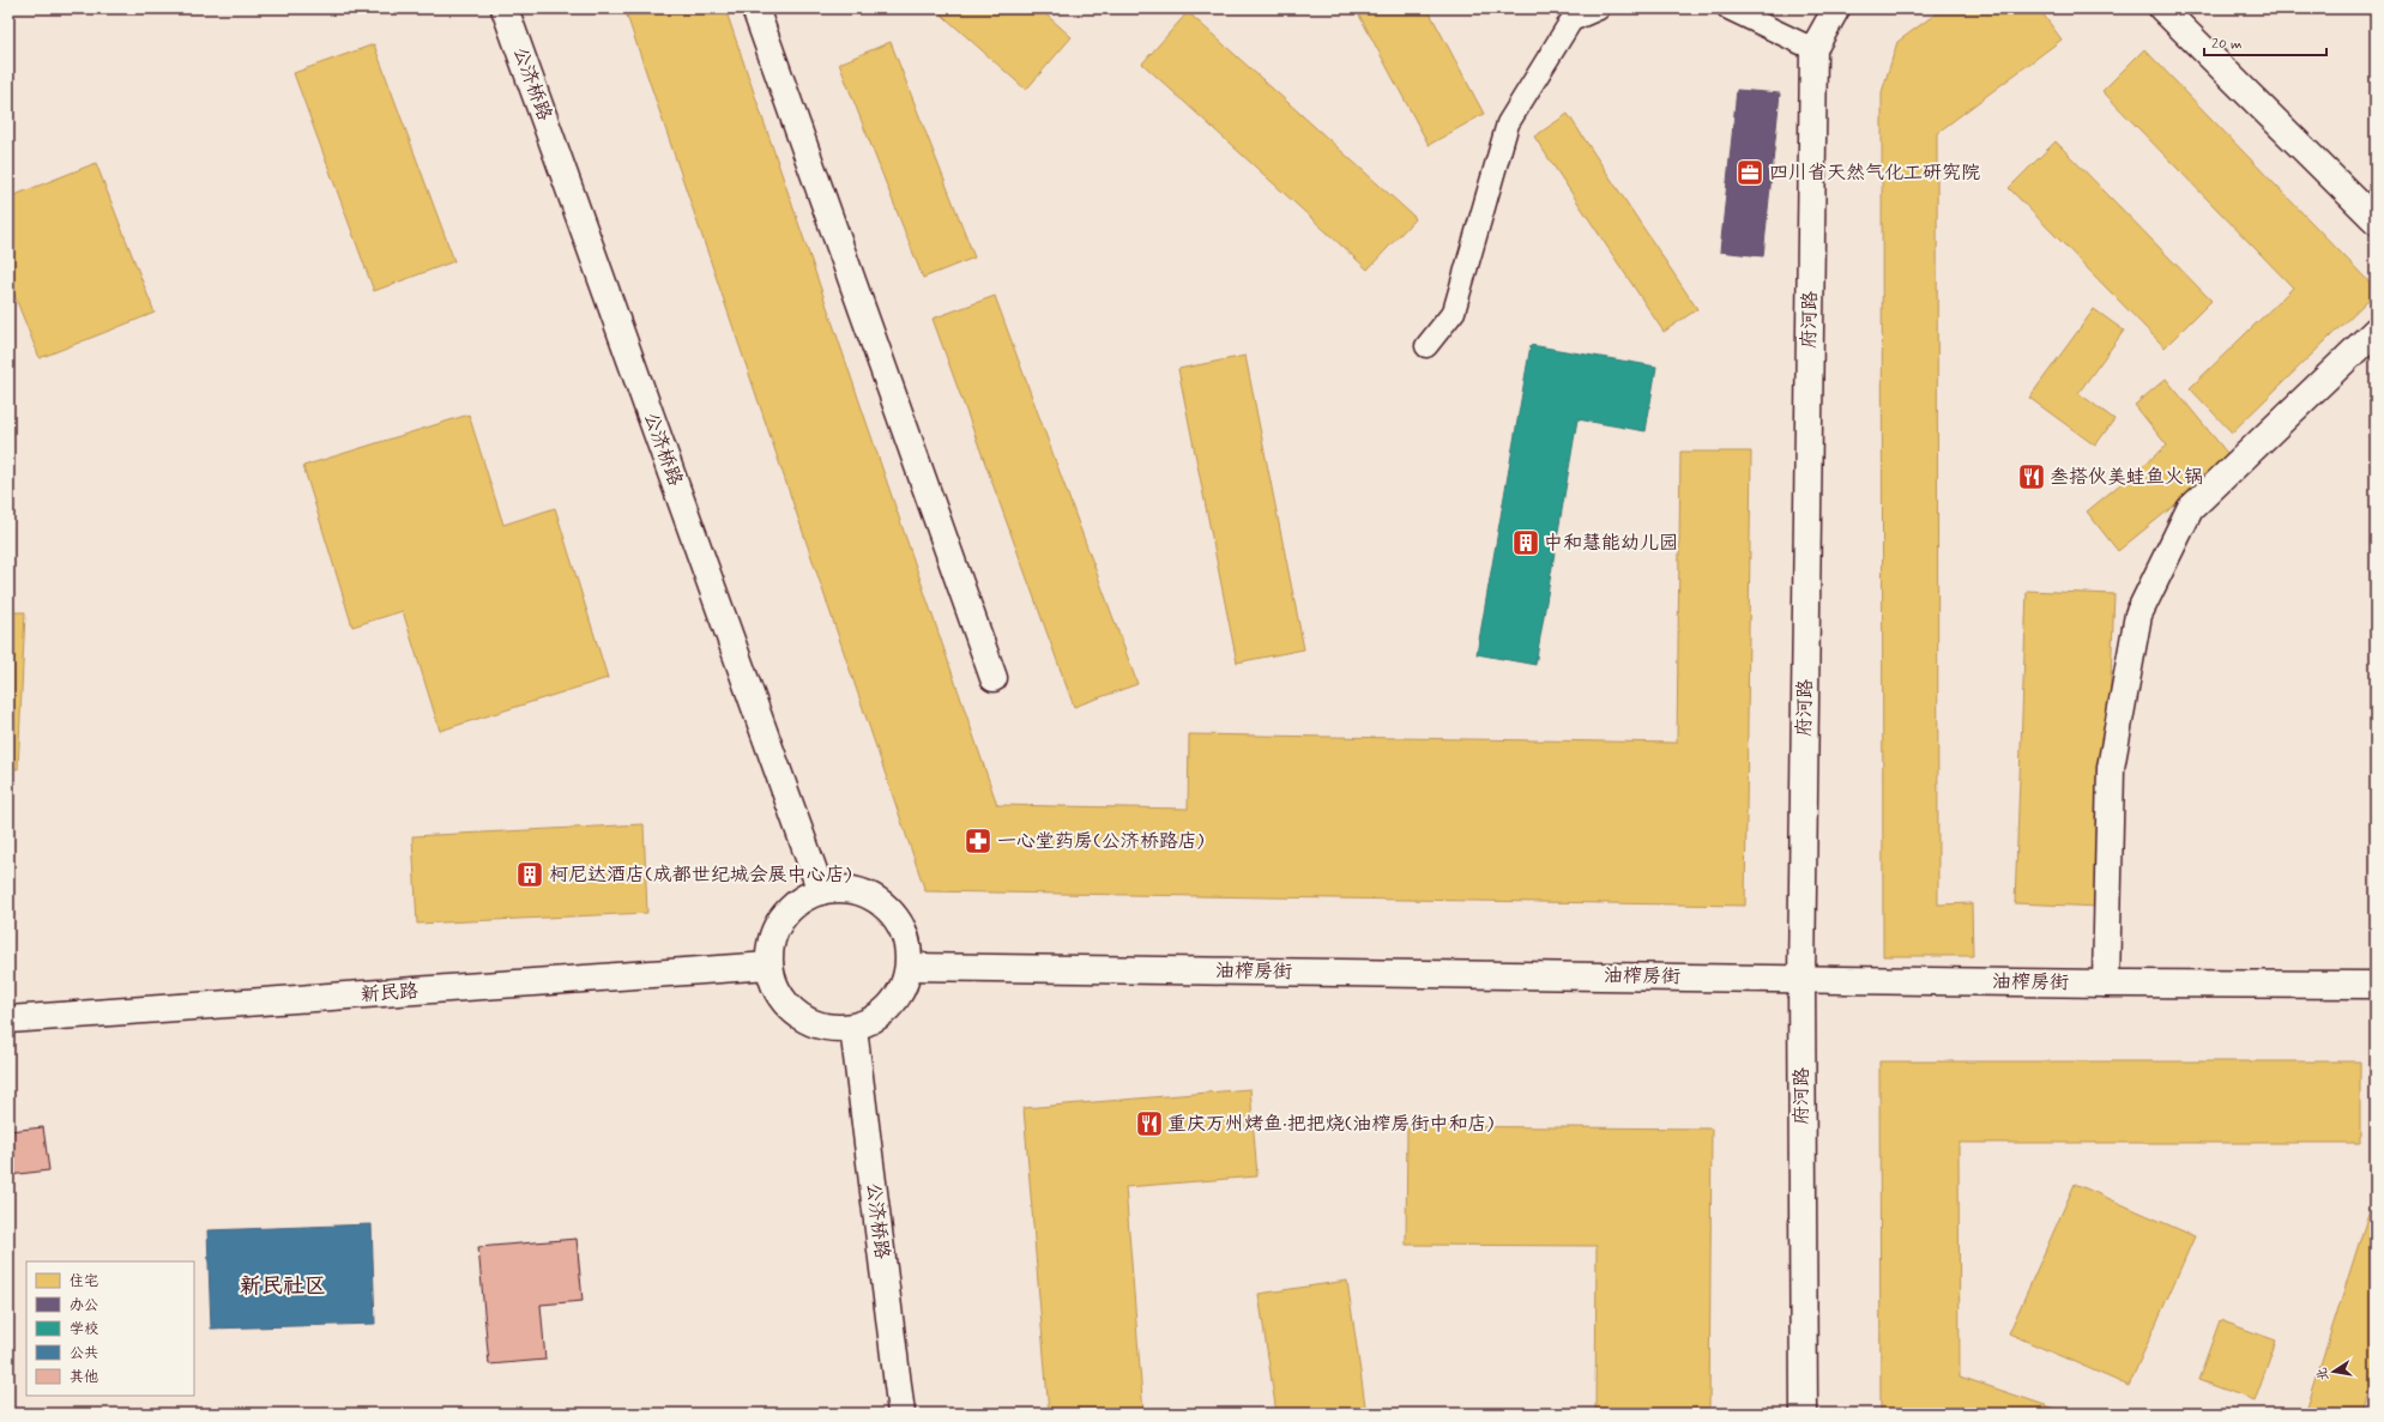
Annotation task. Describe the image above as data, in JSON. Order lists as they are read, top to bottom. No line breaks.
{"streets":{"street":["公济桥路","府河路","油榨房街","新民路"]},"crossings":[["公济桥路","油榨房街"],["公济桥路","新民路"],["府河路","油榨房街"],["油榨房街","新民路"]],"districts":["新民社区"],"places":{"office":["四川省天然气化工研究院"],"restaurant":["叁搭伙美蛙鱼火锅","重庆万州烤鱼·把把烧(油榨房街中和店)"],"building":["中和慧能幼儿园","柯尼达酒店(成都世纪城会展中心店)"],"pharmacy":["一心堂药房(公济桥路店)"]},"legend":["住宅","办公","学校","公共","其他"],"scale_bar":"20 m","north":"left"}
